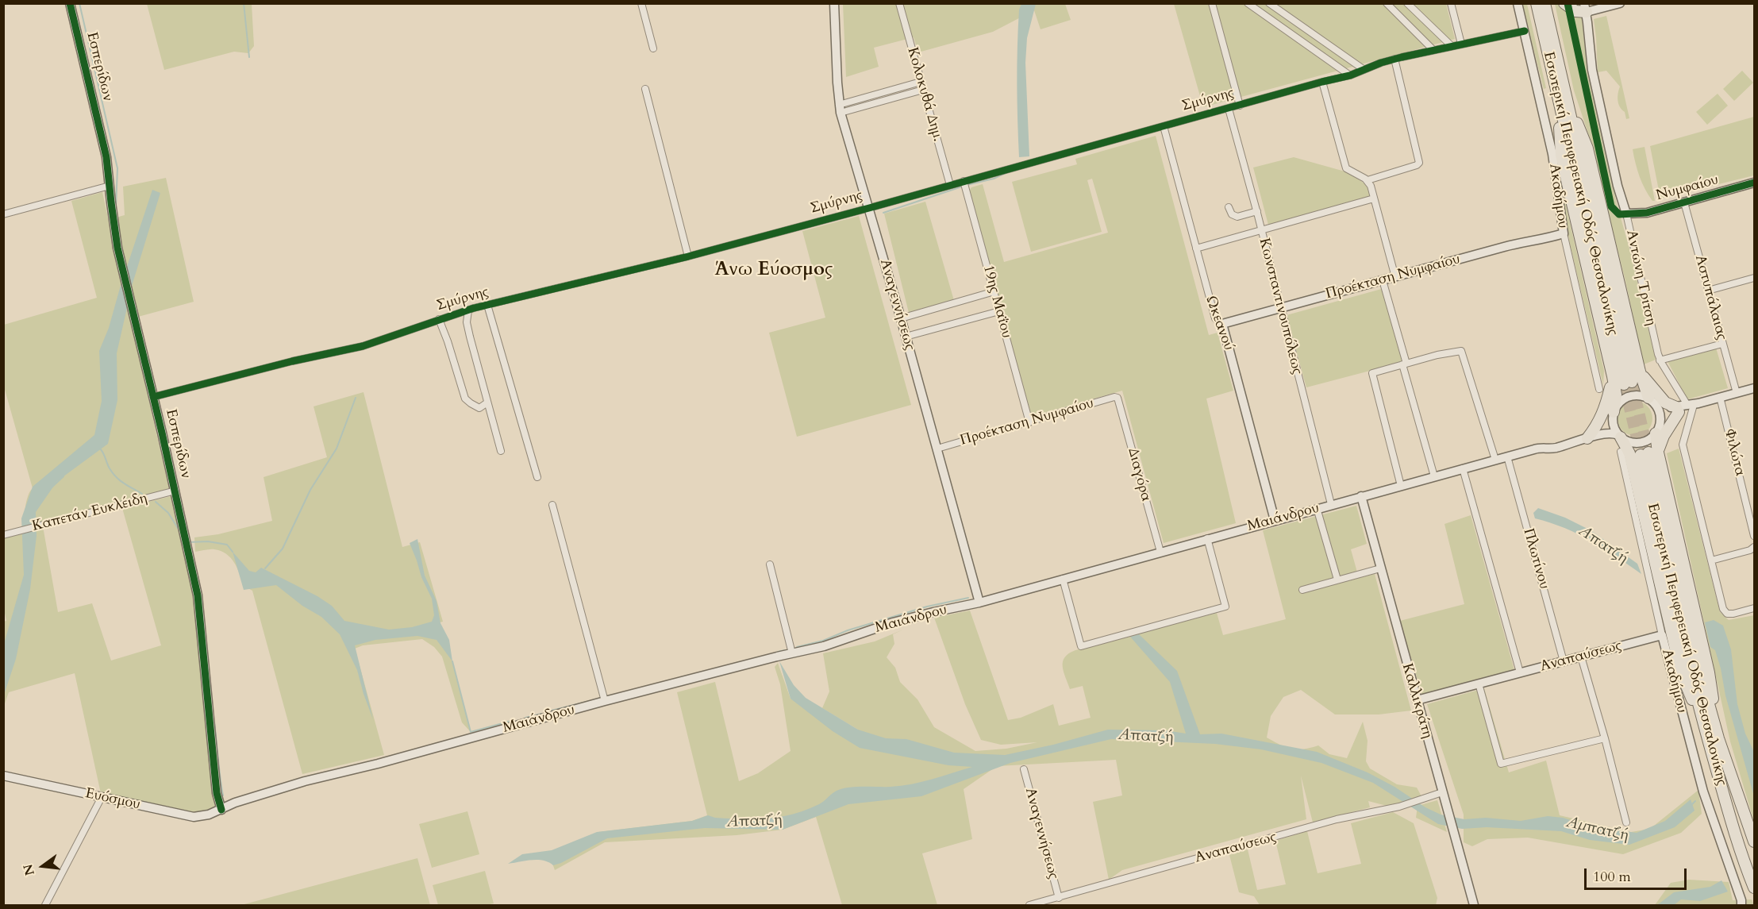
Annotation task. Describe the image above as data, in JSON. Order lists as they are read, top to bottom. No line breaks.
{"streets":{"highway":["Εσωτερική Περιφερειακή Οδός Θεσσαλονίκης"],"street":["Εσπερίδων","Κολοκυθά Δημ.","Σμύρνης","Νυμφαίου","Ακαδήμου","Προέκταση Νυμφαίου","Αντώνη Τρίτση","Αστυπάλαιας","19ης Μαΐου","Αναγεννήσεως","Κωνσταντινουπόλεως","Ωκεανού","Φιλώτα","Διαγόρα","Καπετάν Ευκλέιδη","Μαιάνδρου","Πλωτίνου","Αναπαύσεως","Καλλικράτη","Ευόσμου"]},"crossings":[["Εσπερίδων","Σμύρνης"],["Εσπερίδων","Καπετάν Ευκλέιδη"],["Εσπερίδων","Μαιάνδρου"],["Εσπερίδων","Ευόσμου"],["Κολοκυθά Δημ.","Σμύρνης"],["Σμύρνης","Ακαδήμου"],["Σμύρνης","19ης Μαΐου"],["Σμύρνης","Αναγεννήσεως"],["Σμύρνης","Κωνσταντινουπόλεως"],["Σμύρνης","Ωκεανού"],["Νυμφαίου","Αντώνη Τρίτση"],["Νυμφαίου","Αστυπάλαιας"],["Ακαδήμου","Προέκταση Νυμφαίου"],["Ακαδήμου","Αναπαύσεως"],["Προέκταση Νυμφαίου","19ης Μαΐου"],["Προέκταση Νυμφαίου","Αναγεννήσεως"],["Προέκταση Νυμφαίου","Κωνσταντινουπόλεως"],["Προέκταση Νυμφαίου","Ωκεανού"],["Προέκταση Νυμφαίου","Διαγόρα"],["Αναγεννήσεως","Μαιάνδρου"],["Αναγεννήσεως","Αναπαύσεως"],["Κωνσταντινουπόλεως","Μαιάνδρου"],["Ωκεανού","Μαιάνδρου"],["Διαγόρα","Μαιάνδρου"],["Μαιάνδρου","Πλωτίνου"],["Μαιάνδρου","Καλλικράτη"],["Μαιάνδρου","Ευόσμου"],["Πλωτίνου","Αναπαύσεως"],["Αναπαύσεως","Καλλικράτη"]],"districts":["Άνω Εύοσμος"],"water":["Απατζή","Αμπατζή"],"scale_bar":"100 m","north":"left"}
